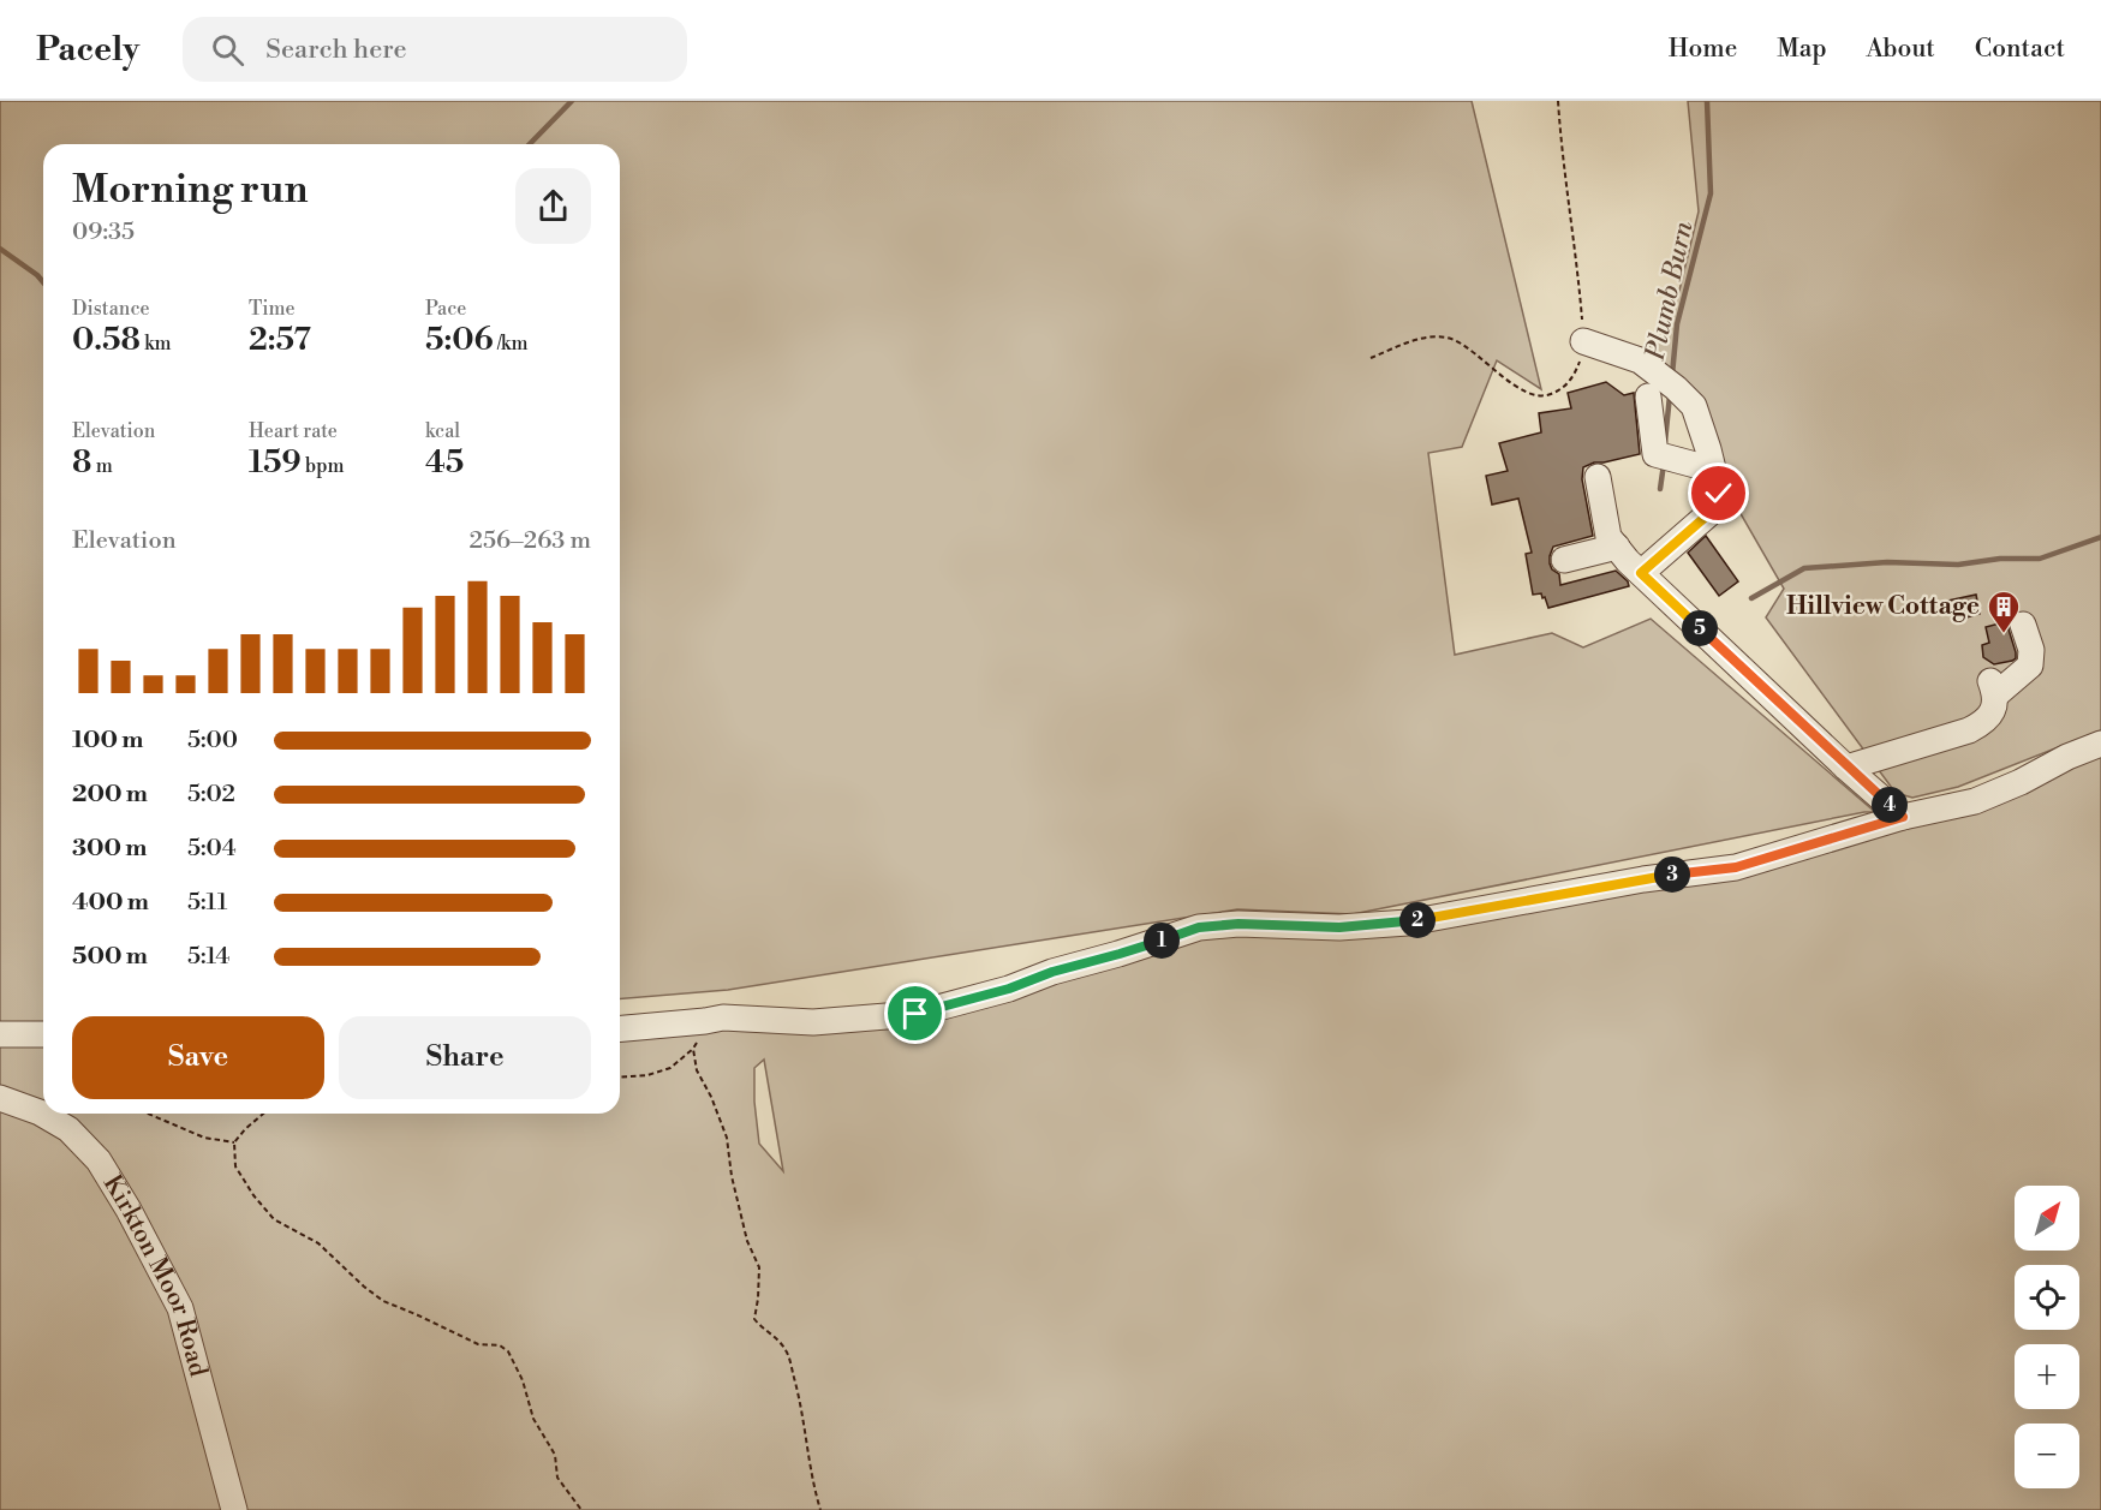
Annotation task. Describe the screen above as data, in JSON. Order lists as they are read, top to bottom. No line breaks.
{"streets":{"street":["Kirkton Moor Road"]},"water":["Plumb Burn"],"places":{"building":["Hillview Cottage"]},"north":"top right","page":{"header":"Pacely","search":"Search here","nav":["Home","Map","About","Contact"],"heading":["Morning run","09:35"],"stats":[["Distance","0.58 km"],["Time","2:57"],["Pace","5:06 /km"],["Elevation","8 m"],["Heart rate","159 bpm"],["kcal","45"]],"chart":["Elevation","256–263 m"],"pins":["5","4","3","2","1"],"list":[{"name":"100 m","note":"5:00"},{"name":"200 m","note":"5:02"},{"name":"300 m","note":"5:04"},{"name":"400 m","note":"5:11"},{"name":"500 m","note":"5:14"}],"buttons":["Save","Share"],"map_buttons":["+","−"]}}
